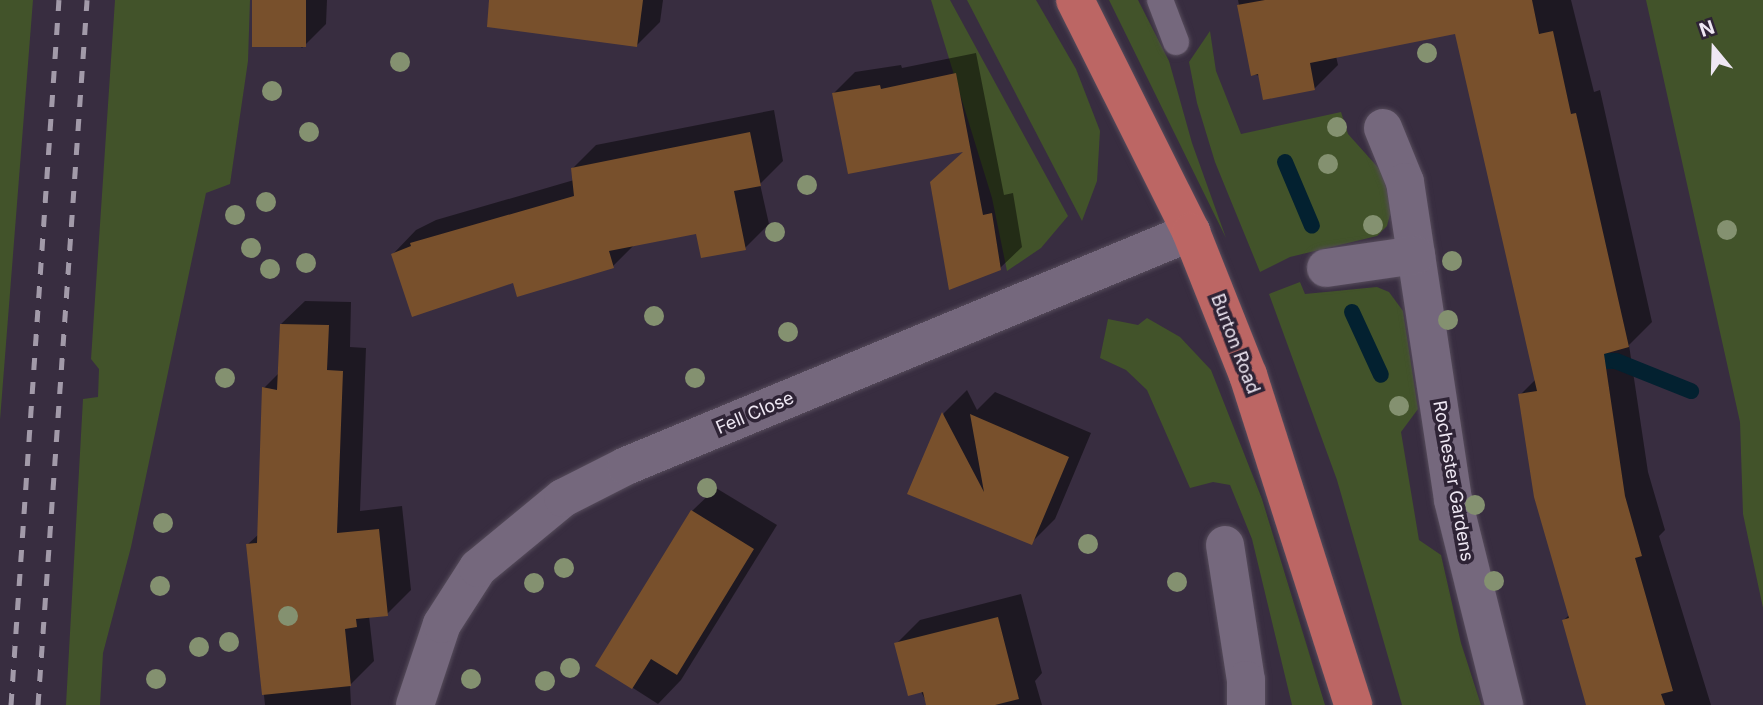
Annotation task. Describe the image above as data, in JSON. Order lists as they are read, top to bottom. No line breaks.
{"streets":{"main road":["Burton Road"],"street":["Fell Close","Rochester Gardens"]},"crossings":[["Burton Road","Fell Close"]],"north":"top"}
